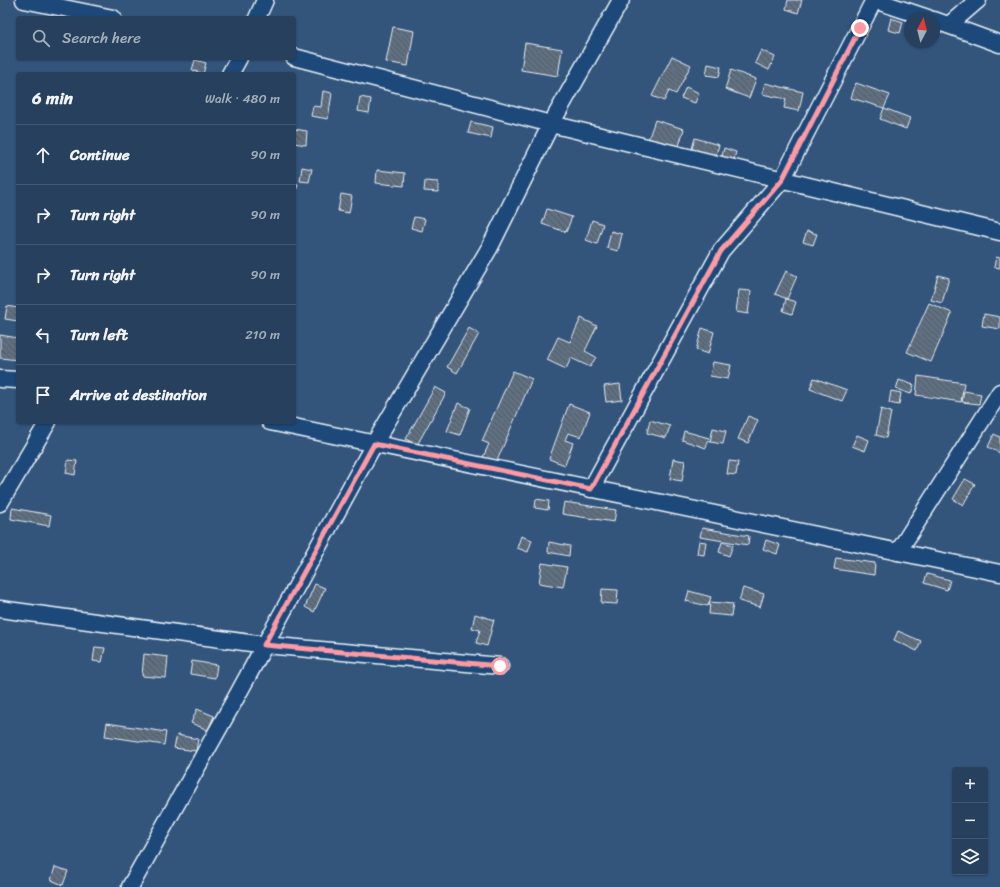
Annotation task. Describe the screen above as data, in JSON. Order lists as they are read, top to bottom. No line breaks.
{"north":"top","page":{"search":"Search here","heading":["6 min","Walk · 480 m"],"list":[["Continue","90 m"],["Turn right","90 m"],["Turn right","90 m"],["Turn left","210 m"],"Arrive at destination"],"map_buttons":["+","−"]}}
